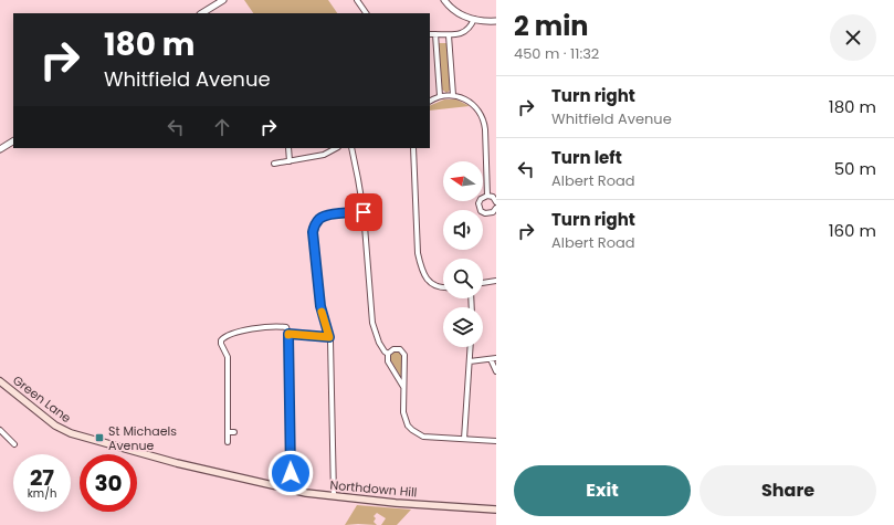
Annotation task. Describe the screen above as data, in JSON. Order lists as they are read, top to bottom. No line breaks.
{"streets":{"main road":["Green Lane","Northdown Hill"]},"crossings":[["Green Lane","Northdown Hill"]],"places":{"transit":["St Michaels Avenue"]},"north":"left","page":{"heading":["2 min","450 m · 11:32"],"turn":["180 m","Whitfield Avenue"],"list":[{"name":"Turn right","note":"Whitfield Avenue","value":"180 m"},{"name":"Turn left","note":"Albert Road","value":"50 m"},{"name":"Turn right","note":"Albert Road","value":"160 m"}],"speed":"27 km/h","limit":"30","buttons":["Exit","Share"]}}
